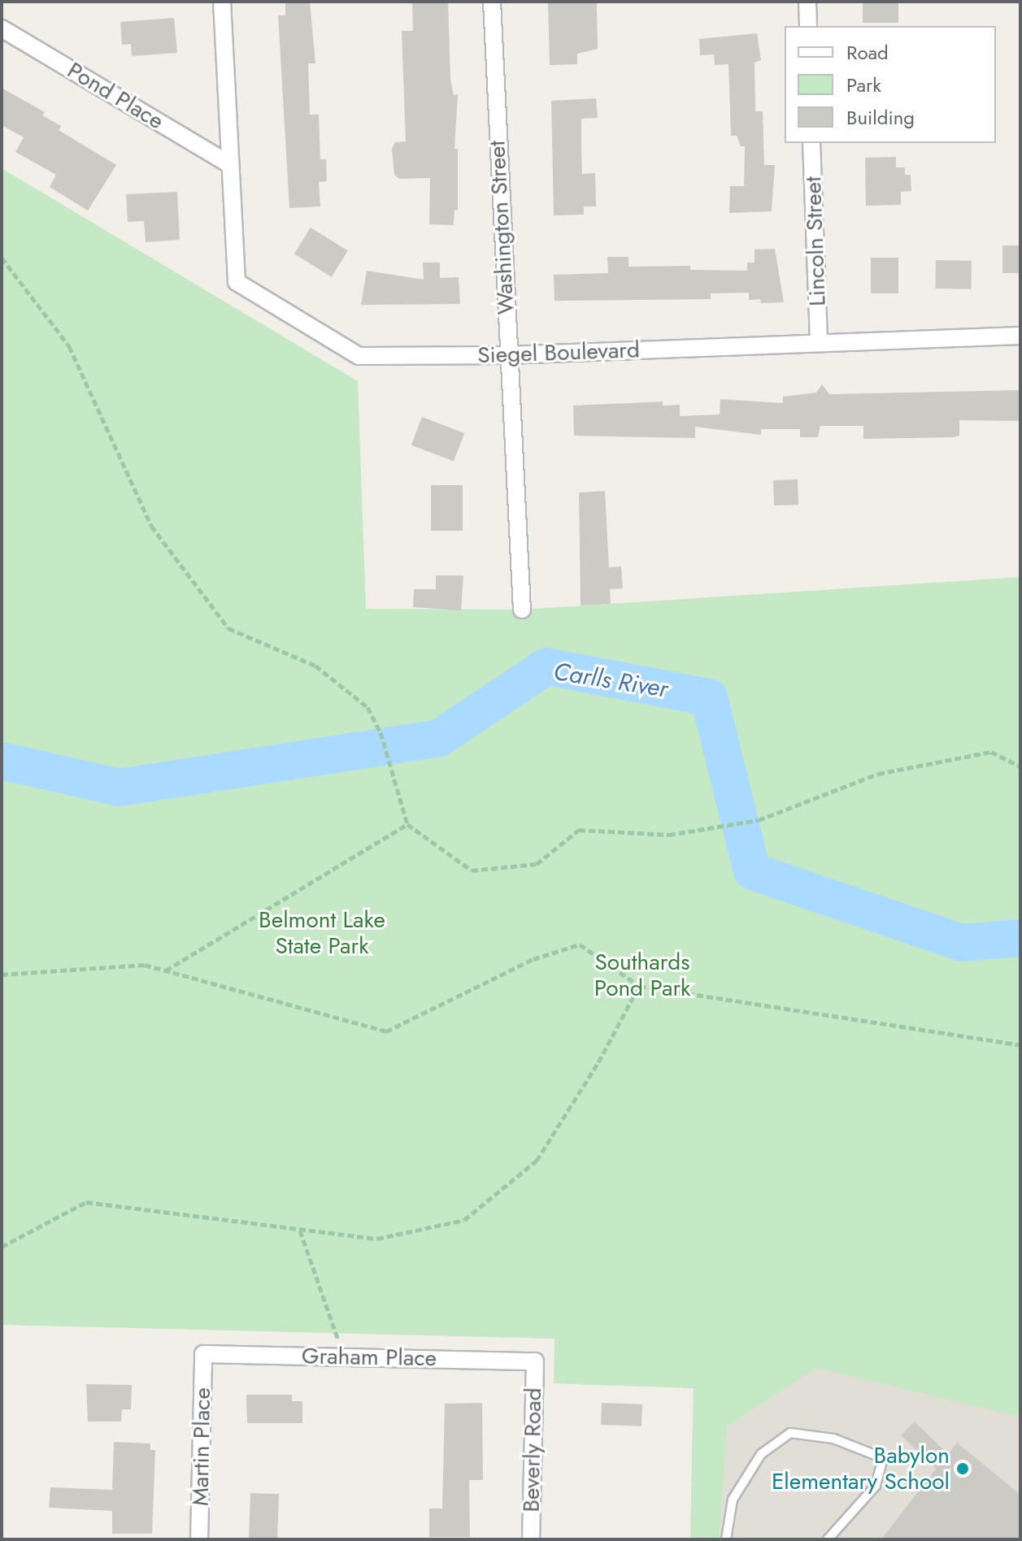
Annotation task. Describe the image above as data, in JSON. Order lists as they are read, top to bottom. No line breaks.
{"streets":{"street":["Pond Place","Washington Street","Lincoln Street","Siegel Boulevard","Graham Place","Martin Place","Beverly Road"]},"crossings":[["Pond Place","Siegel Boulevard"],["Washington Street","Siegel Boulevard"],["Lincoln Street","Siegel Boulevard"],["Graham Place","Martin Place"],["Graham Place","Beverly Road"]],"water":["Carlls River"],"parks":["Belmont Lake State Park","Southards Pond Park"],"places":["Babylon Elementary School"],"legend":["Road","Park","Building"]}
